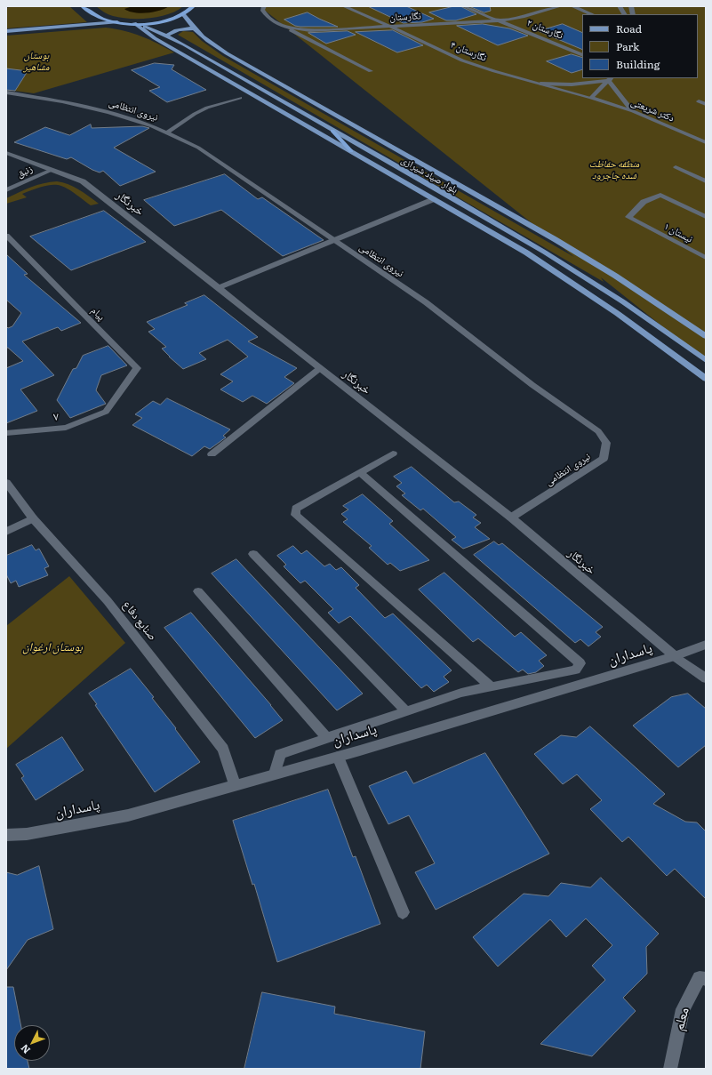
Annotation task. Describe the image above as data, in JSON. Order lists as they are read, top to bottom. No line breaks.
{"streets":{"main road":["بلوار صیاد شیرازی"],"street":["نگارستان","نگارستان ۲","نگارستان ۴","نیروی انتظامی","دکتر شریعتی","زنبق","خبرنگار","نیستان ۱","پیام","۷","صنایع دفاع","پاسداران","معلم"]},"crossings":[["نگارستان","نگارستان ۲"],["نگارستان","نگارستان ۴"],["نگارستان ۴","دکتر شریعتی"],["نیروی انتظامی","خبرنگار"],["زنبق","خبرنگار"],["خبرنگار","پاسداران"],["پیام","۷"],["صنایع دفاع","پاسداران"]],"parks":["بوستان مشاهیر","منطقه حفاظت شده جاجرود","بوستان ارغوان"],"legend":["Road","Park","Building"],"north":"bottom left"}
